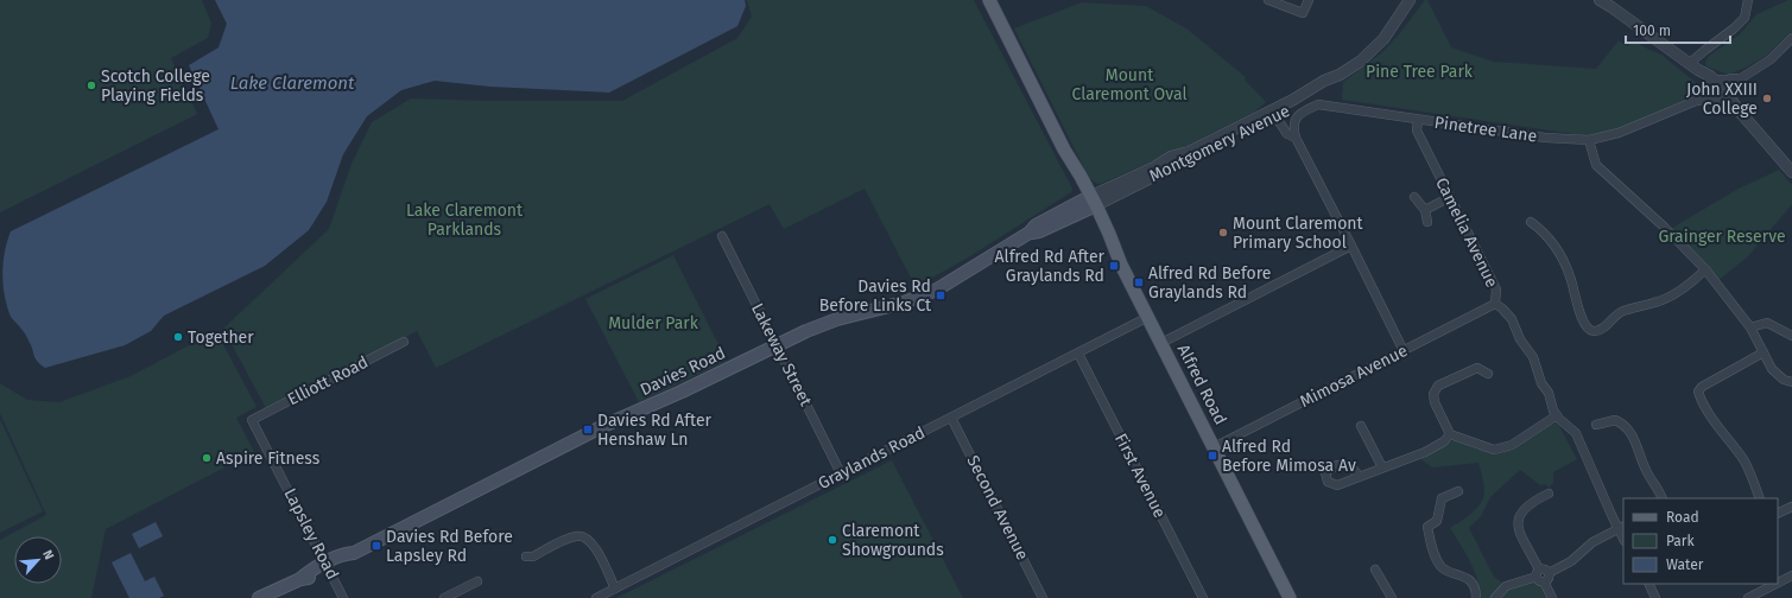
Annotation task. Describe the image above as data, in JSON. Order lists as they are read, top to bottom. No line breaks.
{"streets":{"main road":["Davies Road","Alfred Road"],"street":["Pinetree Lane","Montgomery Avenue","Camelia Avenue","Lakeway Street","Mimosa Avenue","Elliott Road","Graylands Road","First Avenue","Second Avenue","Lapsley Road"]},"crossings":[["Pinetree Lane","Camelia Avenue"],["Montgomery Avenue","Davies Road"],["Montgomery Avenue","Alfred Road"],["Camelia Avenue","Mimosa Avenue"],["Lakeway Street","Davies Road"],["Lakeway Street","Graylands Road"],["Davies Road","Alfred Road"],["Davies Road","Lapsley Road"],["Mimosa Avenue","Alfred Road"],["Elliott Road","Lapsley Road"],["Alfred Road","Graylands Road"],["Graylands Road","First Avenue"],["Graylands Road","Second Avenue"]],"water":["Lake Claremont"],"parks":["Pine Tree Park","Mount Claremont Oval","Lake Claremont Parklands","Grainger Reserve","Mulder Park"],"places":{"other":["Scotch College Playing Fields","John XXIII College","Mount Claremont Primary School","Together","Aspire Fitness","Claremont Showgrounds"],"transit":["Alfred Rd After Graylands Rd","Alfred Rd Before Graylands Rd","Davies Rd Before Links Ct","Davies Rd After Henshaw Ln","Alfred Rd Before Mimosa Av","Davies Rd Before Lapsley Rd"]},"legend":["Road","Park","Water"],"scale_bar":"100 m","north":"top right"}
